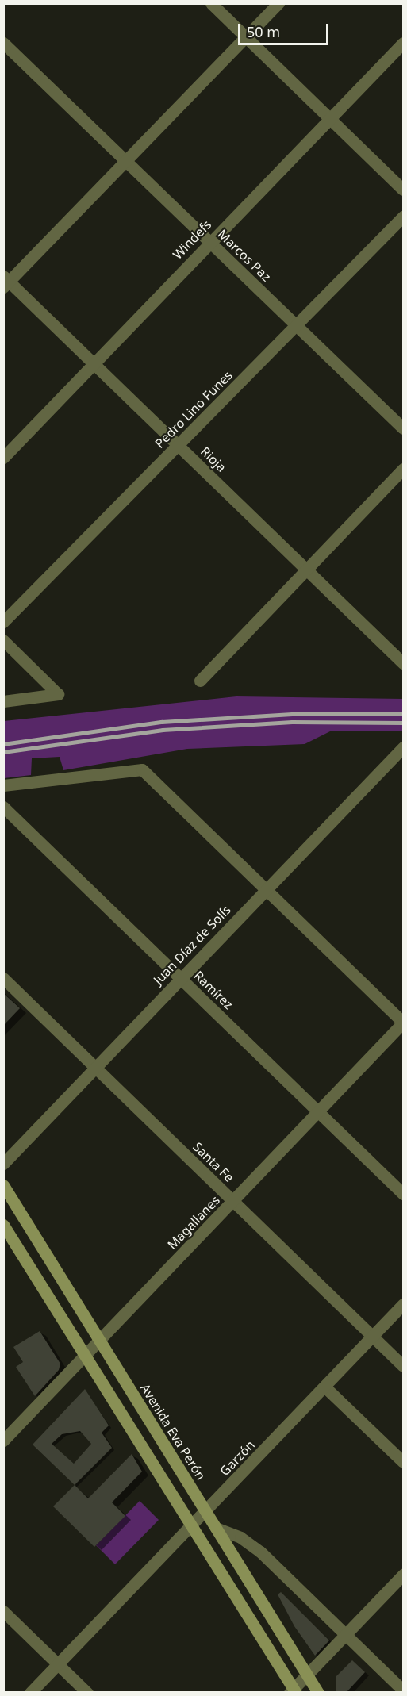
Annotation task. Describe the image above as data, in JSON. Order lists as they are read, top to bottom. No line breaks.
{"streets":{"main road":["Avenida Eva Perón"],"street":["Windefs","Marcos Paz","Pedro Lino Funes","Rioja","Juan Díaz de Solís","Ramírez","Santa Fe","Magallanes","Garzón"]},"crossings":[["Windefs","Marcos Paz"],["Windefs","Rioja"],["Marcos Paz","Pedro Lino Funes"],["Pedro Lino Funes","Rioja"],["Juan Díaz de Solís","Ramírez"],["Juan Díaz de Solís","Santa Fe"],["Ramírez","Magallanes"],["Santa Fe","Magallanes"],["Santa Fe","Garzón"],["Magallanes","Avenida Eva Perón"],["Avenida Eva Perón","Garzón"]],"scale_bar":"50 m"}
